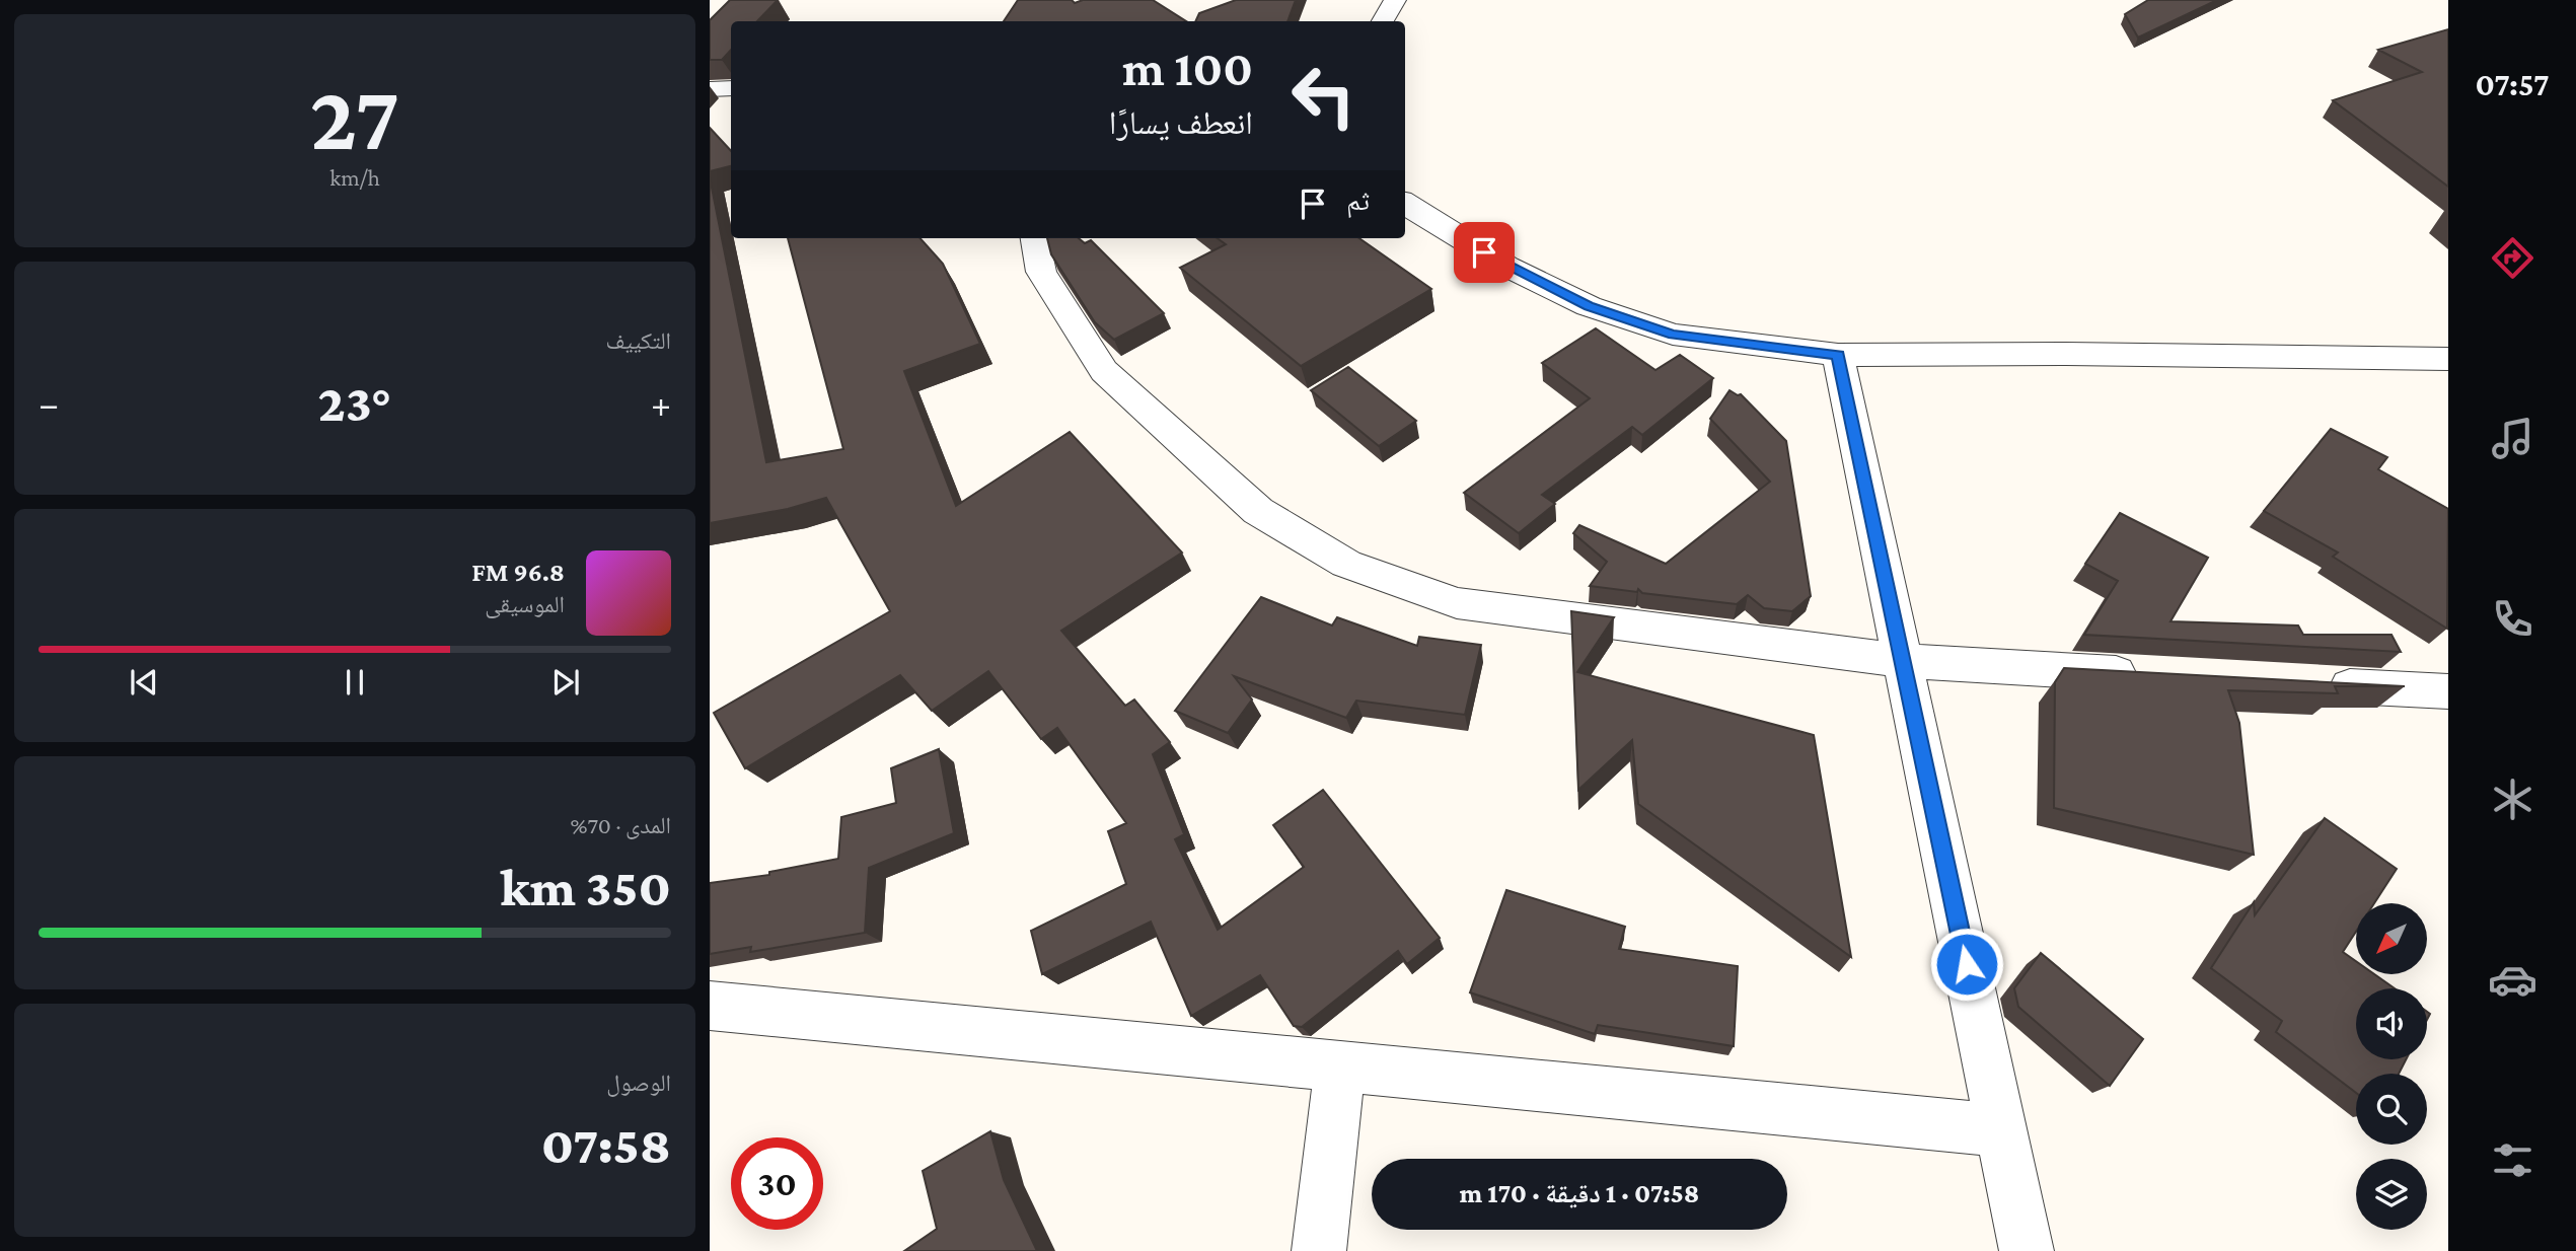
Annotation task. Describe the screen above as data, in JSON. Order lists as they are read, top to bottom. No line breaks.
{"north":"bottom left","page":{"tabs":"07:57","tile":[["27","km/h"],"التكييف",["المدى · 70%","350 km"],["الوصول","07:58"]],"turn":["100 m","انعطف يسارًا"],"then":"ثم","heat":["−","23°","+"],"song":["96.8 FM","الموسيقى"],"limit":"30","trip":"07:58 · 1 دقيقة · 170 m"}}
